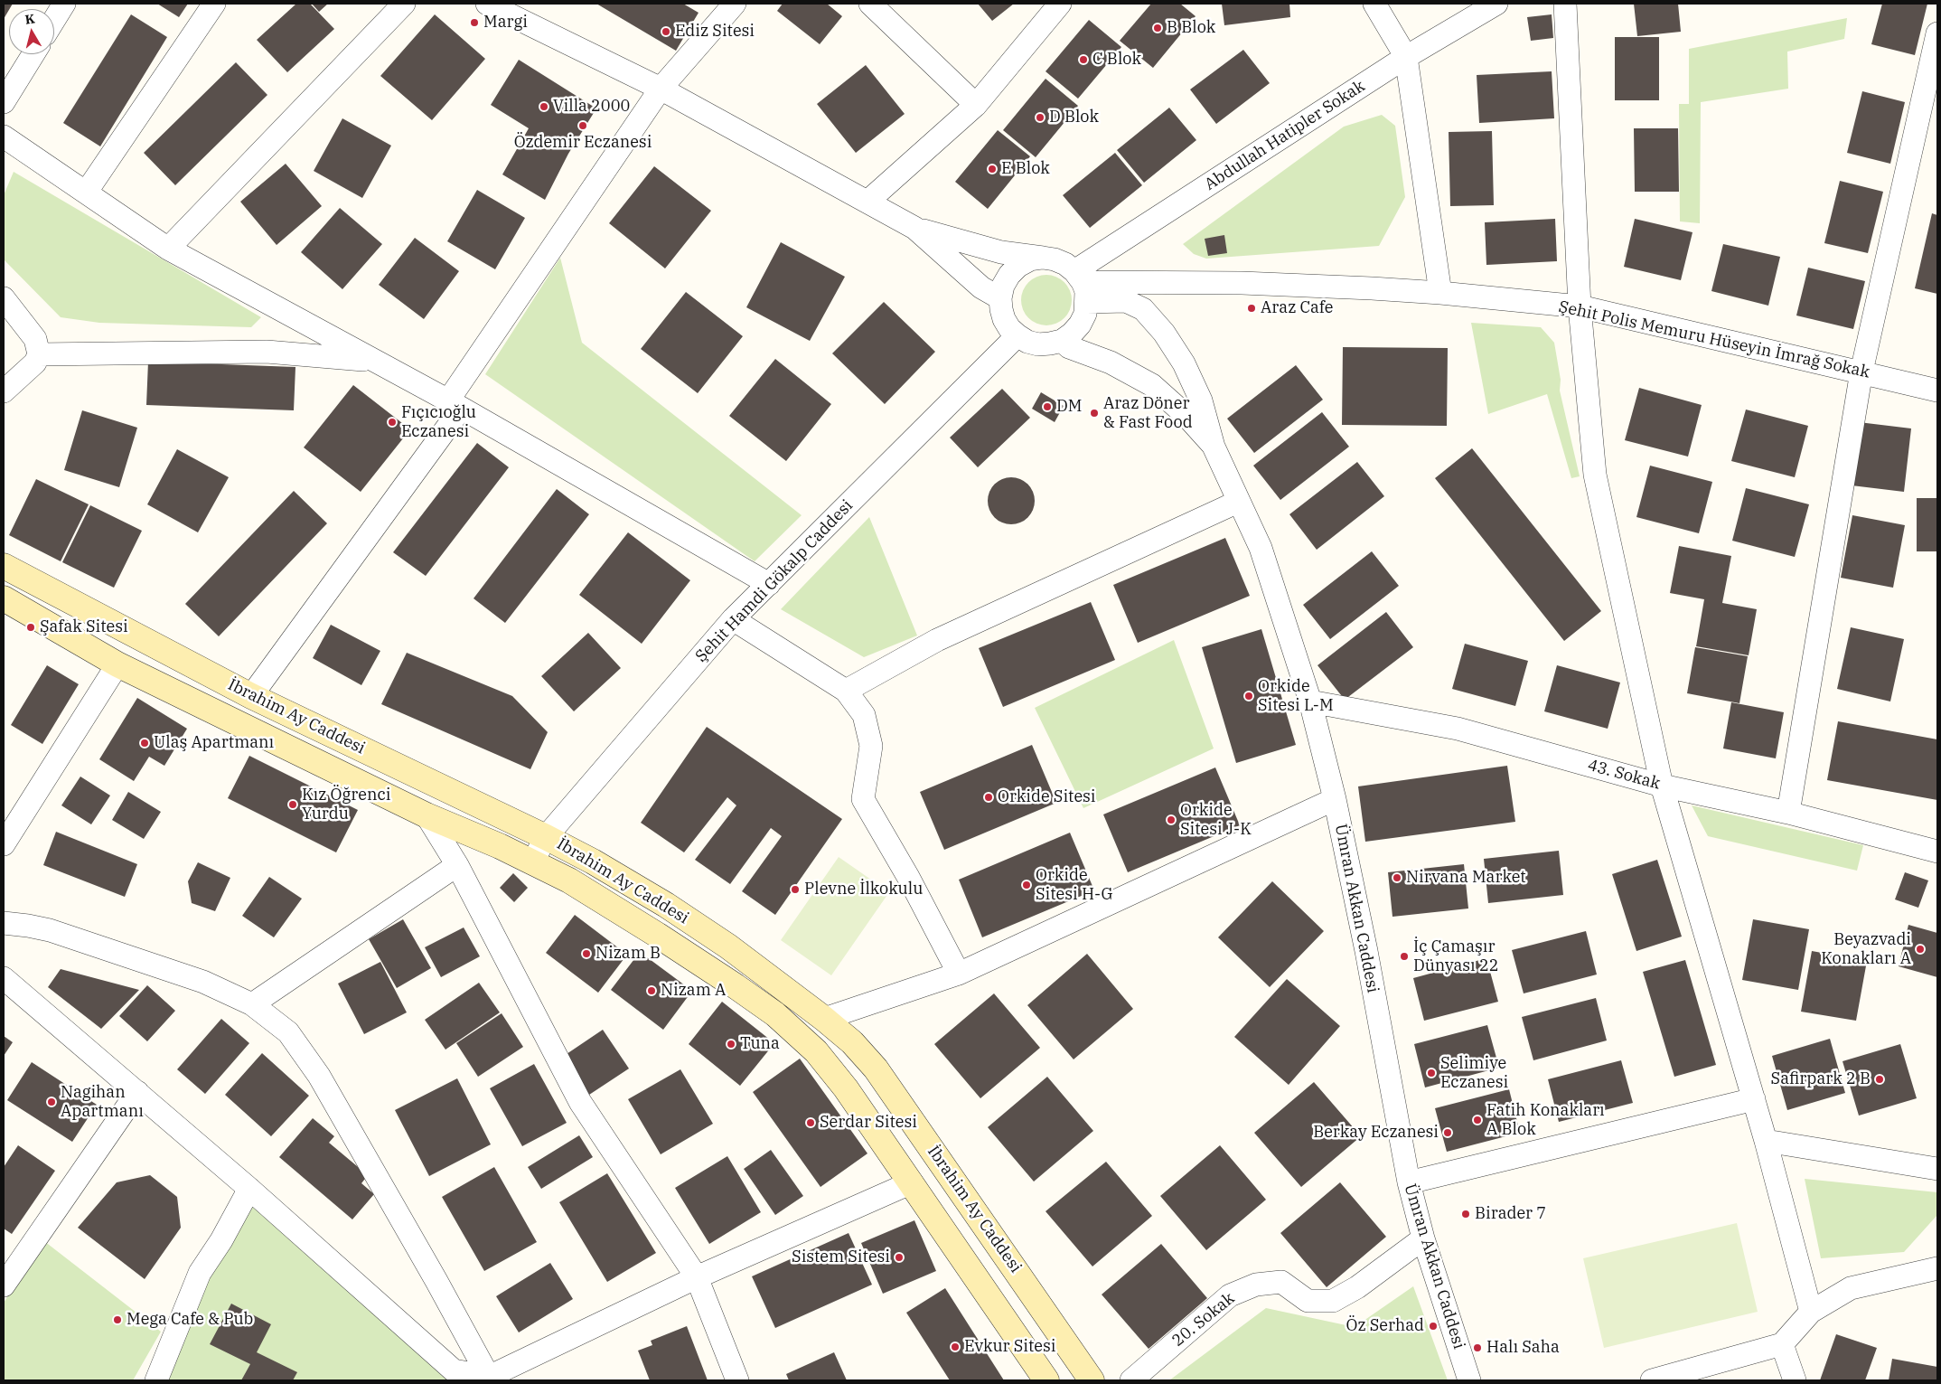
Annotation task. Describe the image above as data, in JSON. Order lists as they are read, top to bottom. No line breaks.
{"streets":{"main road":["İbrahim Ay Caddesi"],"street":["Abdullah Hatipler Sokak","Şehit Polis Memuru Hüseyin İmrağ Sokak","Şehit Hamdi Gökalp Caddesi","43. Sokak","Ümran Akkan Caddesi","20. Sokak"]},"crossings":[["Abdullah Hatipler Sokak","Şehit Polis Memuru Hüseyin İmrağ Sokak"],["Abdullah Hatipler Sokak","Şehit Hamdi Gökalp Caddesi"],["Şehit Polis Memuru Hüseyin İmrağ Sokak","Şehit Hamdi Gökalp Caddesi"],["Şehit Hamdi Gökalp Caddesi","İbrahim Ay Caddesi"],["43. Sokak","Ümran Akkan Caddesi"],["Ümran Akkan Caddesi","20. Sokak"]],"places":["Margi","B Blok","Ediz Sitesi","C Blok","Villa 2000","D Blok","Özdemir Eczanesi","E Blok","Araz Cafe","DM","Araz Döner & Fast Food","Fıçıcıoğlu Eczanesi","Şafak Sitesi","Orkide Sitesi L-M","Ulaş Apartmanı","Orkide Sitesi","Kız Öğrenci Yurdu","Orkide Sitesi J-K","Nirvana Market","Orkide Sitesi H-G","Plevne İlkokulu","Beyazvadi Konakları A","Nizam B","İç Çamaşır Dünyası 22","Nizam A","Tuna","Selimiye Eczanesi","Safirpark 2 B","Nagihan Apartmanı","Fatih Konakları A Blok","Serdar Sitesi","Berkay Eczanesi","Birader 7","Sistem Sitesi","Mega Cafe & Pub","Öz Serhad","Evkur Sitesi","Halı Saha"],"north":"top"}
